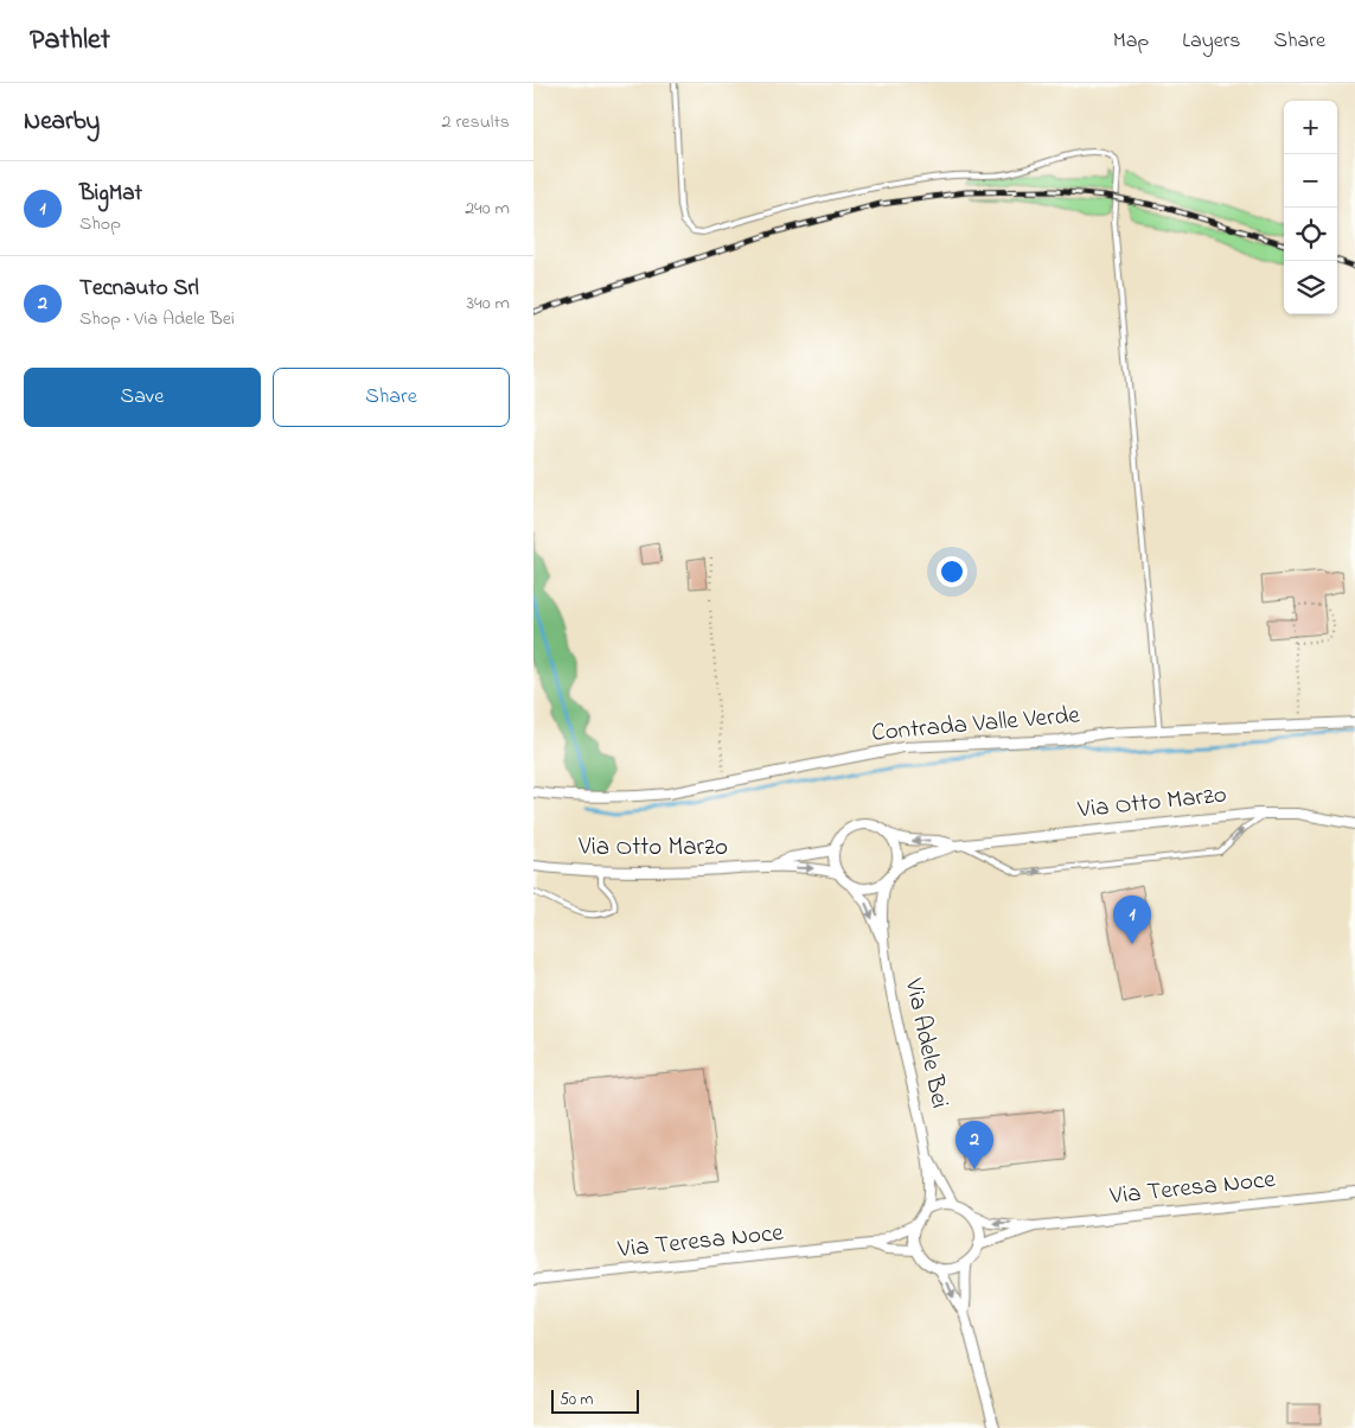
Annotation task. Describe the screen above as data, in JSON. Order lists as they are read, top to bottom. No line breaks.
{"streets":{"street":["Contrada Valle Verde","Via Otto Marzo","Via Adele Bei","Via Teresa Noce"]},"crossings":[["Via Adele Bei","Via Teresa Noce"]],"scale_bar":"50 m","page":{"header":"Pathlet","nav":["Map","Layers","Share"],"heading":["Nearby","2 results"],"map_buttons":["+","−"],"list":[{"mark":"1","name":"BigMat","note":"Shop","value":"240 m"},{"mark":"2","name":"Tecnauto Srl","note":"Shop · Via Adele Bei","value":"340 m"}],"buttons":["Save","Share"],"pins":["1","2"],"scale":"50 m"}}
